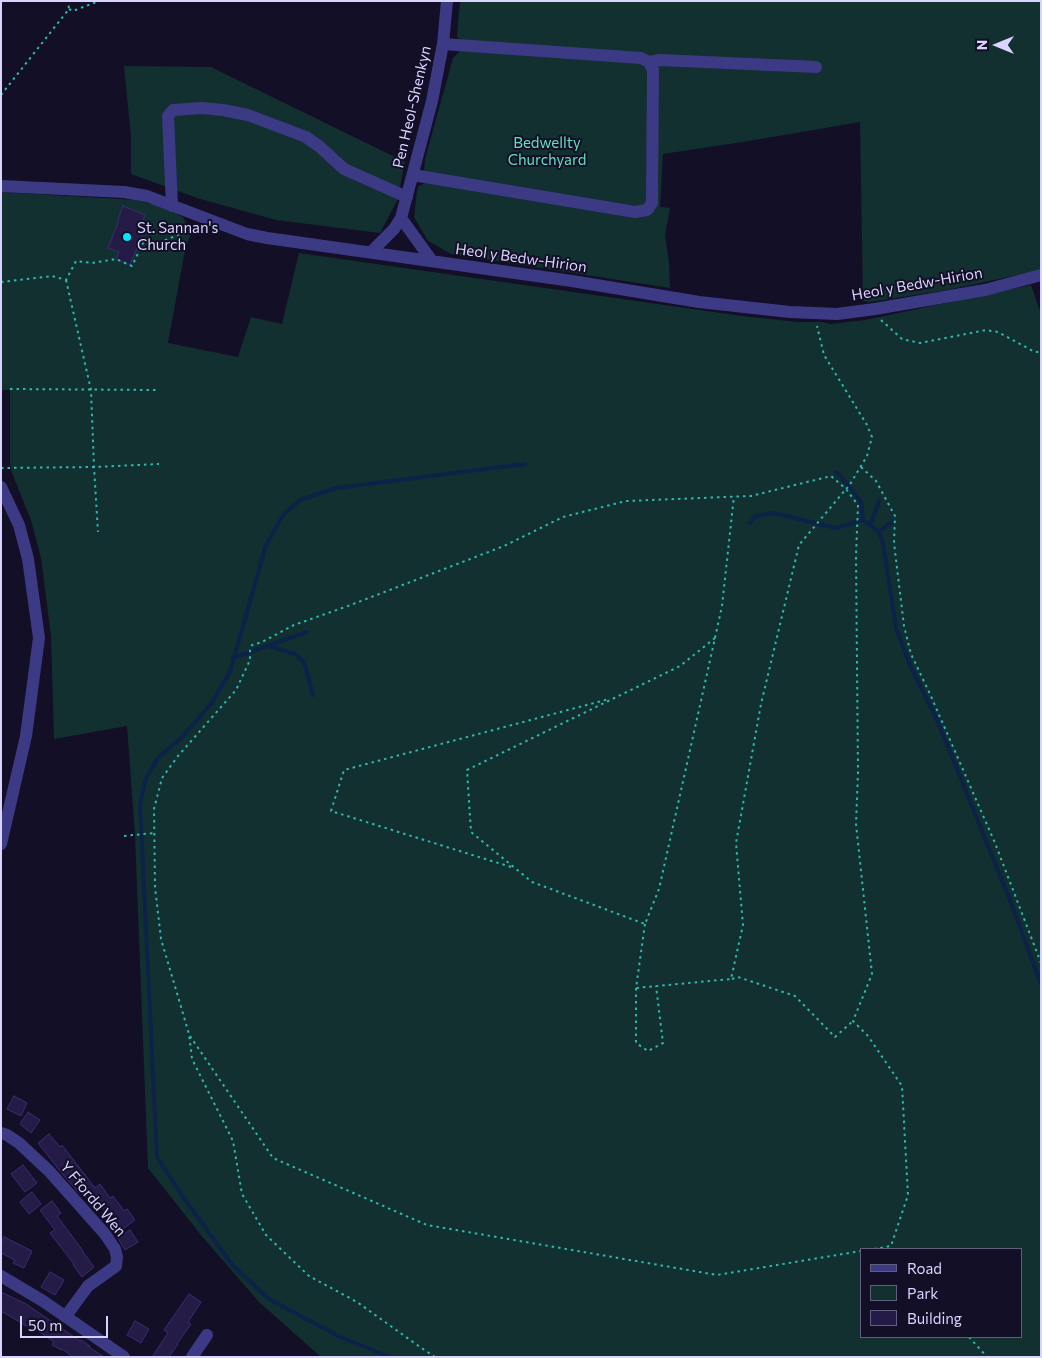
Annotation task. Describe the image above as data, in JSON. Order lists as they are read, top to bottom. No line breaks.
{"streets":{"street":["Pen Heol-Shenkyn","Heol y Bedw-Hirion","Y Ffordd Wen"]},"crossings":[["Pen Heol-Shenkyn","Heol y Bedw-Hirion"]],"parks":["Bedwellty Churchyard"],"places":["St. Sannan's Church"],"legend":["Road","Park","Building"],"scale_bar":"50 m","north":"left"}
